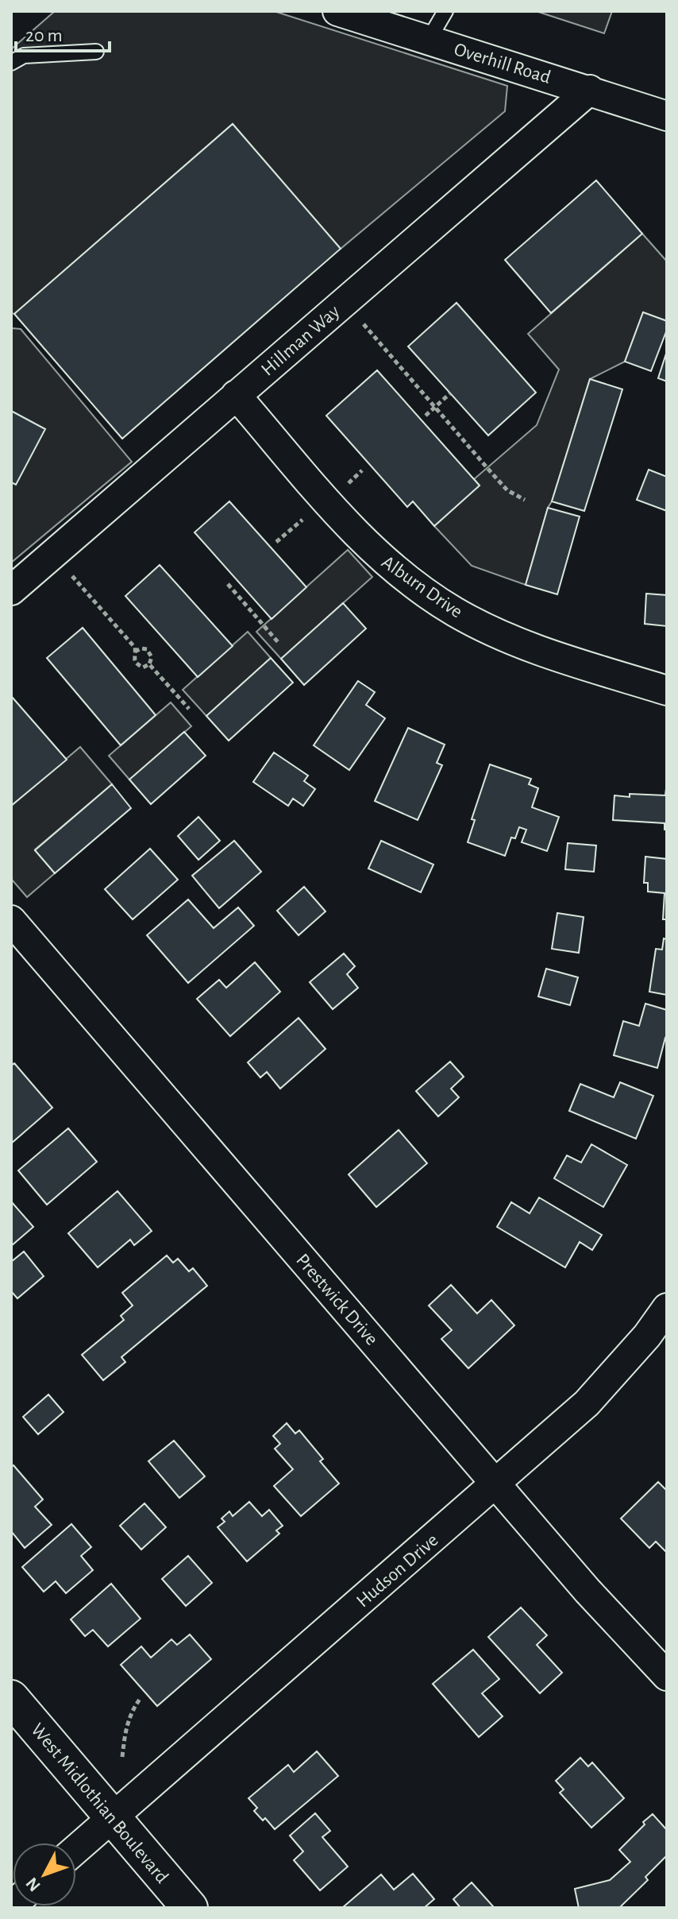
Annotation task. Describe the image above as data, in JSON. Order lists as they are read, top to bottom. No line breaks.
{"streets":{"main road":["West Midlothian Boulevard"],"street":["Overhill Road","Hillman Way","Alburn Drive","Prestwick Drive","Hudson Drive"]},"crossings":[["Overhill Road","Hillman Way"],["Hillman Way","Alburn Drive"],["Prestwick Drive","Hudson Drive"],["Hudson Drive","West Midlothian Boulevard"]],"scale_bar":"20 m","north":"bottom left"}
